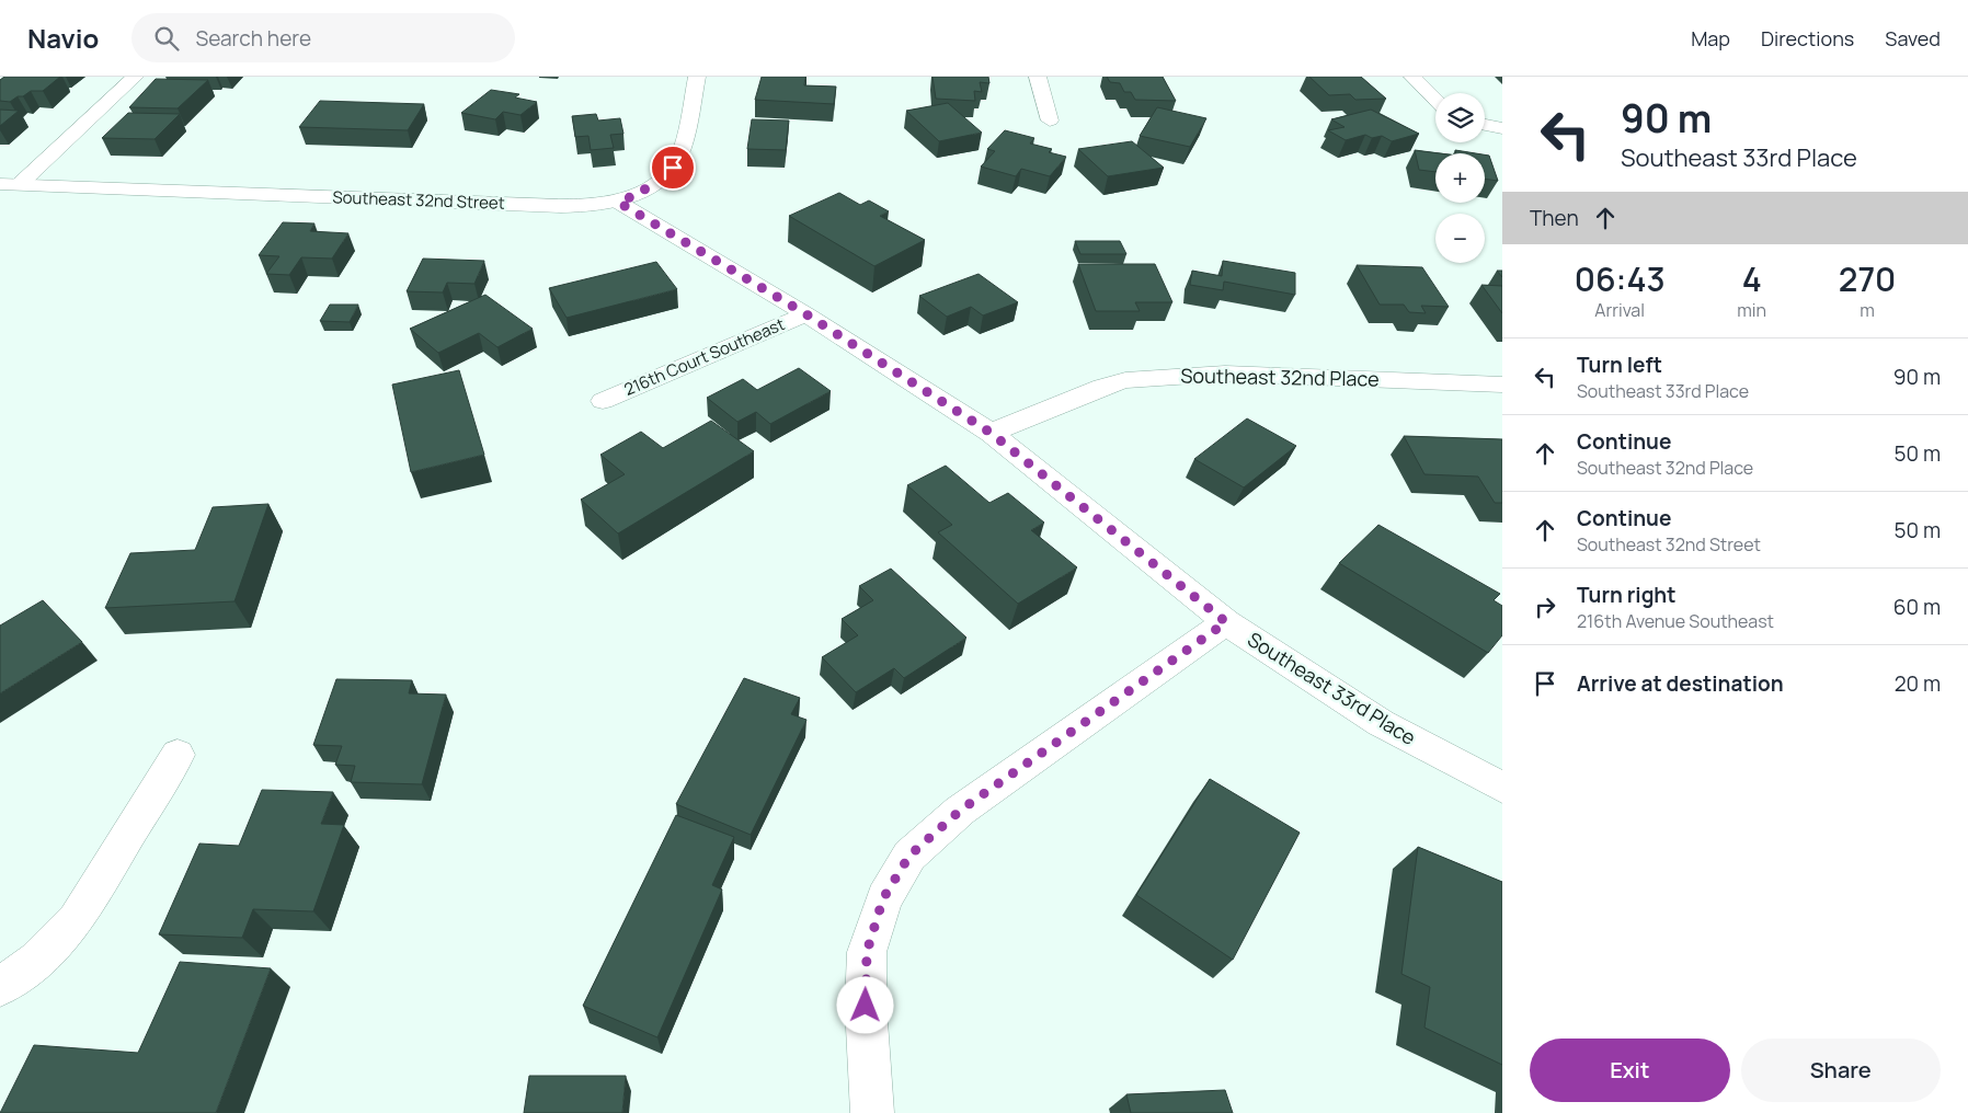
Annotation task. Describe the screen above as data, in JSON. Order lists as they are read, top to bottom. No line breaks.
{"streets":{"street":["Southeast 32nd Street","216th Court Southeast","Southeast 32nd Place","Southeast 33rd Place"]},"crossings":[["Southeast 32nd Place","Southeast 33rd Place"]],"page":{"header":"Navio","search":"Search here","nav":["Map","Directions","Saved"],"turn":["90 m","Southeast 33rd Place"],"map_buttons":["+","−"],"then":"Then","eta":["06:43","Arrival","4","min","270","m"],"list":[{"name":"Turn left","note":"Southeast 33rd Place","value":"90 m"},{"name":"Continue","note":"Southeast 32nd Place","value":"50 m"},{"name":"Continue","note":"Southeast 32nd Street","value":"50 m"},{"name":"Turn right","note":"216th Avenue Southeast","value":"60 m"},{"name":"Arrive at destination","value":"20 m"}],"buttons":["Exit","Share"]}}
